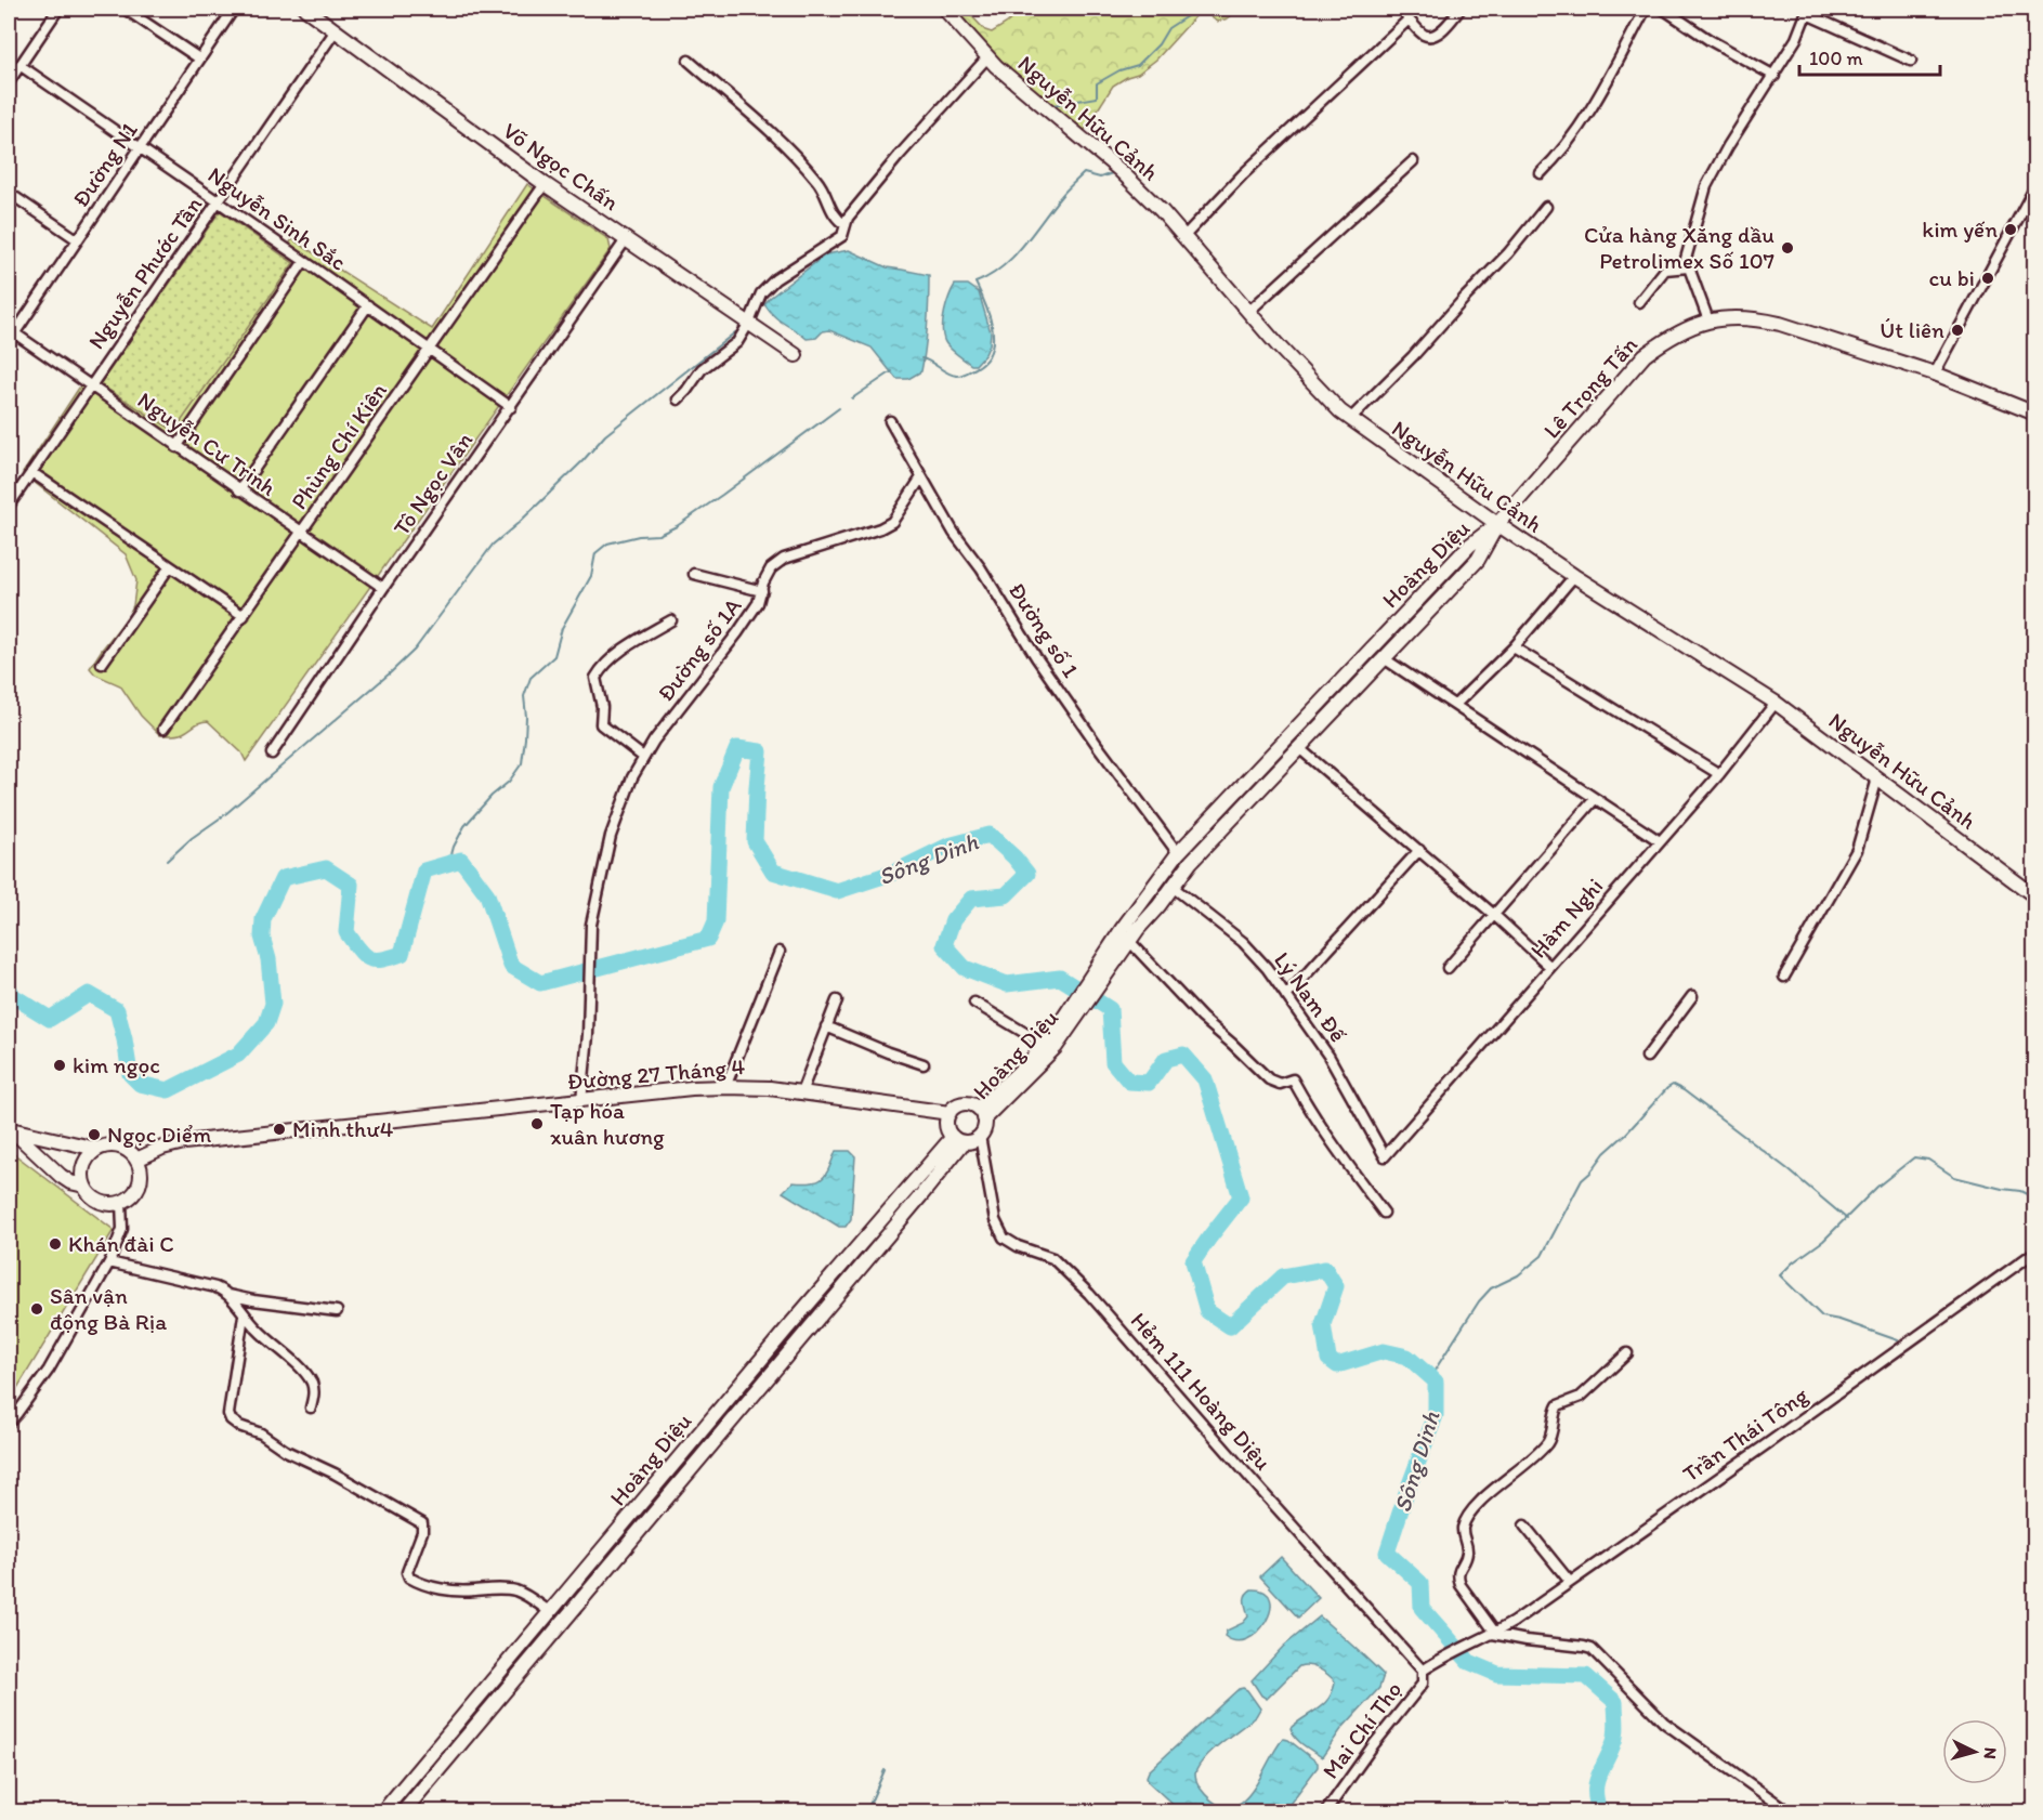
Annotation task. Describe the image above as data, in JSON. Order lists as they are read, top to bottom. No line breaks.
{"streets":{"main road":["Nguyễn Hữu Cảnh","Võ Ngọc Chấn","Lê Trọng Tấn","Hoàng Diệu","Đường 27 Tháng 4"],"street":["Đường N1","Nguyễn Sinh Sắc","Nguyễn Phước Tần","Nguyễn Cư Trinh","Phùng Chí Kiên","Tô Ngọc Vân","Đường số 1","Đường số 1A","Hàm Nghi","Lý Nam Đế","Hẻm 111 Hoàng Diệu","Trần Thái Tông","Mai Chí Thọ"]},"crossings":[["Nguyễn Hữu Cảnh","Lê Trọng Tấn"],["Nguyễn Hữu Cảnh","Hoàng Diệu"],["Nguyễn Hữu Cảnh","Hàm Nghi"],["Đường N1","Nguyễn Sinh Sắc"],["Đường N1","Nguyễn Cư Trinh"],["Võ Ngọc Chấn","Nguyễn Phước Tần"],["Võ Ngọc Chấn","Phùng Chí Kiên"],["Võ Ngọc Chấn","Tô Ngọc Vân"],["Nguyễn Sinh Sắc","Nguyễn Phước Tần"],["Nguyễn Sinh Sắc","Phùng Chí Kiên"],["Nguyễn Sinh Sắc","Tô Ngọc Vân"],["Nguyễn Phước Tần","Nguyễn Cư Trinh"],["Lê Trọng Tấn","Hoàng Diệu"],["Nguyễn Cư Trinh","Phùng Chí Kiên"],["Nguyễn Cư Trinh","Tô Ngọc Vân"],["Hoàng Diệu","Đường số 1"],["Hoàng Diệu","Lý Nam Đế"],["Hoàng Diệu","Đường 27 Tháng 4"],["Hoàng Diệu","Hẻm 111 Hoàng Diệu"],["Đường số 1","Đường số 1A"],["Đường số 1A","Đường 27 Tháng 4"],["Hàm Nghi","Lý Nam Đế"],["Đường 27 Tháng 4","Hẻm 111 Hoàng Diệu"],["Hẻm 111 Hoàng Diệu","Trần Thái Tông"],["Hẻm 111 Hoàng Diệu","Mai Chí Thọ"],["Trần Thái Tông","Mai Chí Thọ"]],"water":["Sông Dinh"],"places":["kim yến","Cửa hàng Xăng dầu Petrolimex Số 107","cu bi","Út liên","kim ngọc","Tạp hóa xuân hương","Minh thư4","Ngọc Diểm","Khán đài C","Sân vận động Bà Rịa"],"scale_bar":"100 m","north":"right"}
